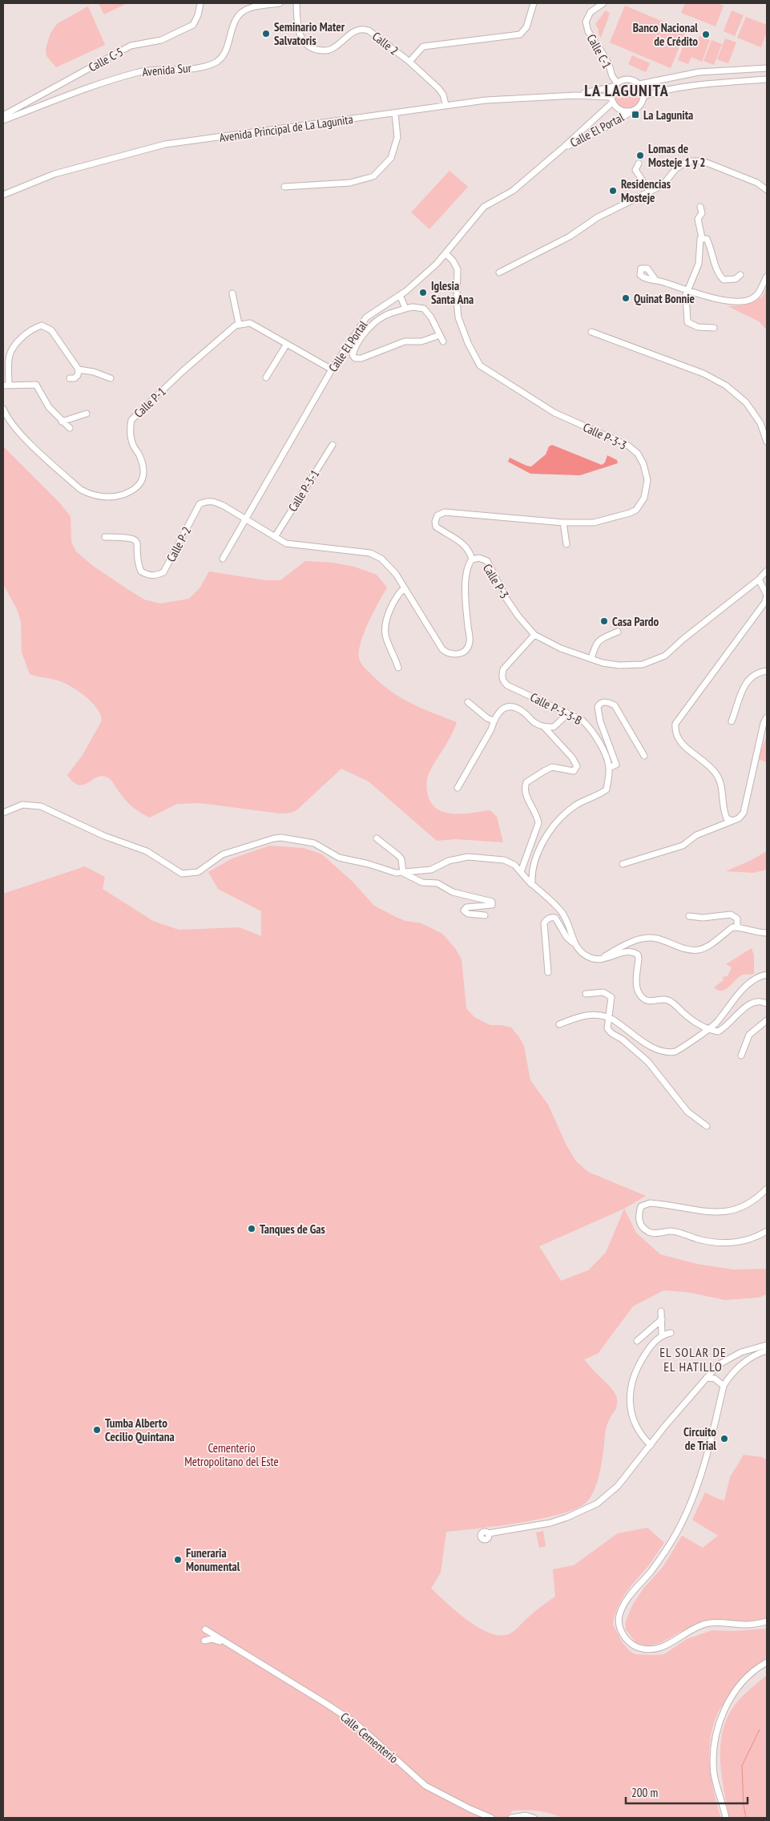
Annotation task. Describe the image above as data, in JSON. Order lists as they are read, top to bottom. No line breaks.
{"streets":{"street":["Calle 2","Calle C-1","Calle C-5","Avenida Sur","Avenida Principal de La Lagunita","Calle El Portal","Calle P-1","Calle P-3-3","Calle P-3-1","Calle P-2","Calle P-3","Calle P-3-3-B","Calle Cementerio"]},"crossings":[["Calle 2","Avenida Principal de La Lagunita"],["Calle C-1","Avenida Principal de La Lagunita"],["Calle C-1","Calle El Portal"],["Avenida Principal de La Lagunita","Calle El Portal"],["Calle El Portal","Calle P-3-3"],["Calle El Portal","Calle P-2"],["Calle El Portal","Calle P-3"],["Calle P-3-3","Calle P-3"],["Calle P-3-1","Calle P-3"],["Calle P-2","Calle P-3"],["Calle P-3","Calle P-3-3-B"]],"districts":["LA LAGUNITA","EL SOLAR DE EL HATILLO"],"parks":["Cementerio Metropolitano del Este"],"places":{"other":["Seminario Mater Salvatoris","Banco Nacional de Crédito","Lomas de Mosteje 1 y 2","Residencias Mosteje","Iglesia Santa Ana","Quinat Bonnie","Casa Pardo","Tanques de Gas","Tumba Alberto Cecilio Quintana","Circuito de Trial","Funeraria Monumental"],"transit":["La Lagunita"]},"scale_bar":"200 m"}
